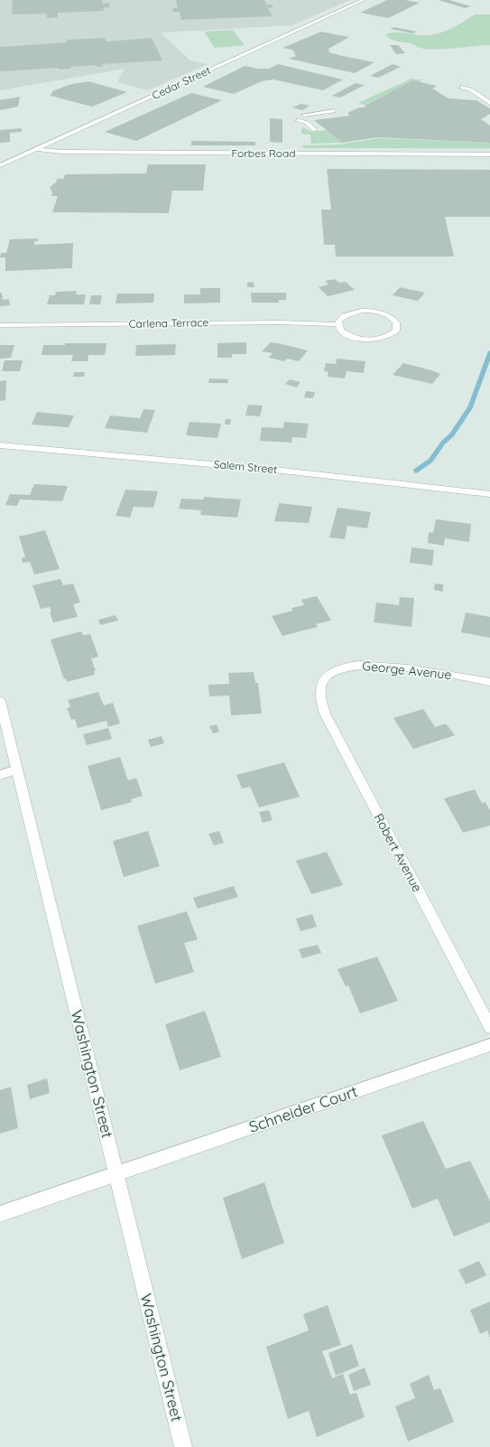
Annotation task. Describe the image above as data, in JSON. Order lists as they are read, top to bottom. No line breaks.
{"streets":{"street":["Cedar Street","Forbes Road","Carlena Terrace","Salem Street","George Avenue","Robert Avenue","Washington Street","Schneider Court"]},"crossings":[["Cedar Street","Forbes Road"],["George Avenue","Robert Avenue"],["Washington Street","Schneider Court"]]}
